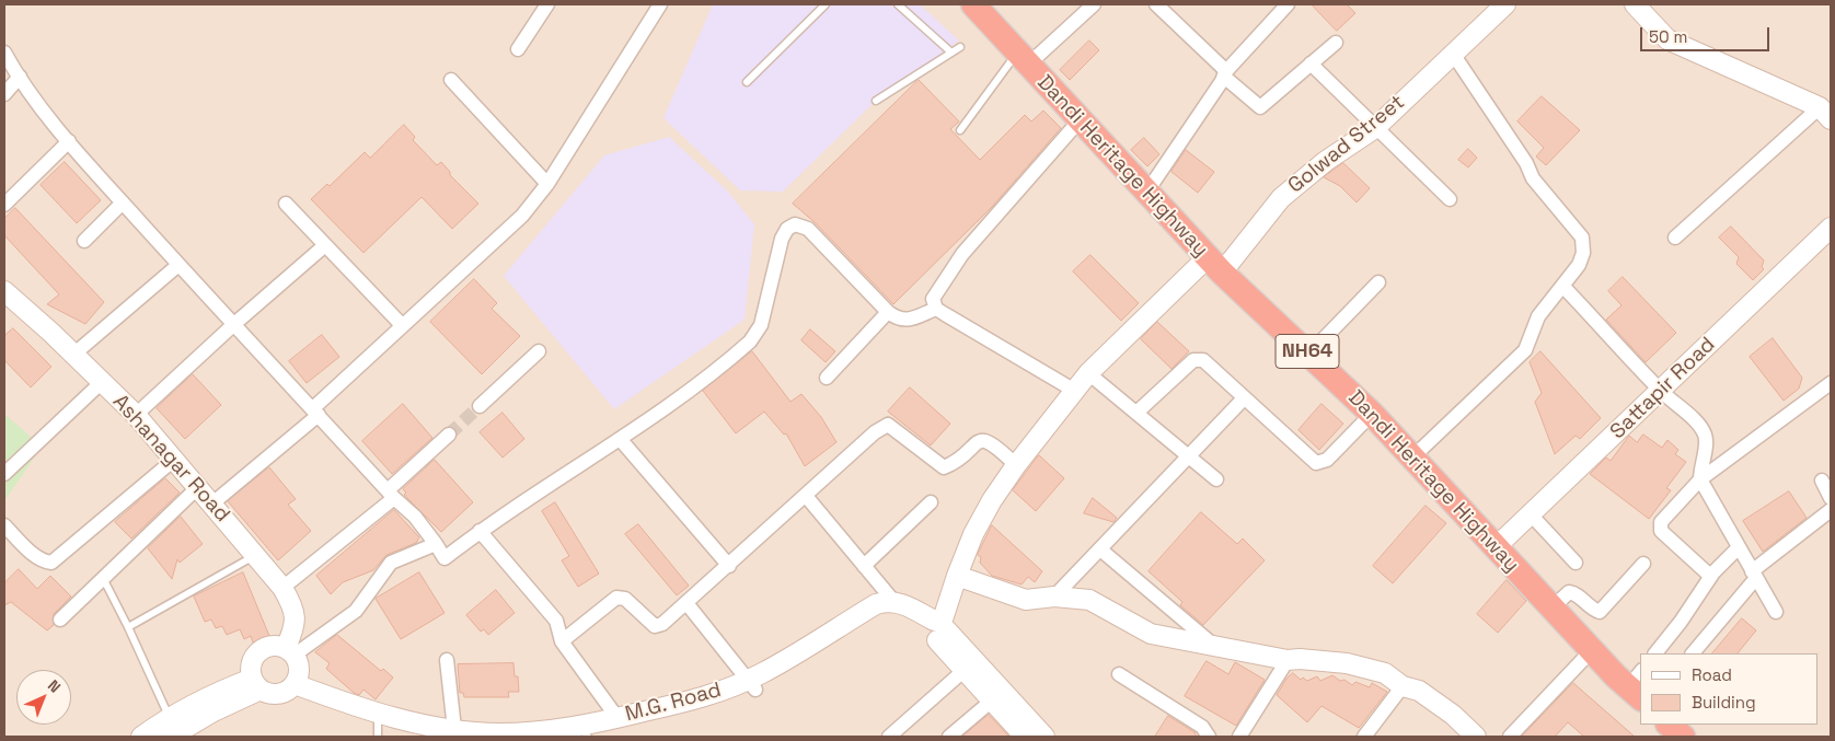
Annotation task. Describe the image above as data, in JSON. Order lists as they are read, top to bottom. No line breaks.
{"streets":{"highway":["Dandi Heritage Highway","NH64"],"main road":["Golwad Street","Sattapir Road","Ashanagar Road","M.G. Road"]},"crossings":[["Golwad Street","Dandi Heritage Highway"],["Golwad Street","M.G. Road"],["Dandi Heritage Highway","Sattapir Road"],["Ashanagar Road","M.G. Road"]],"legend":["Road","Building"],"scale_bar":"50 m","north":"top right"}
